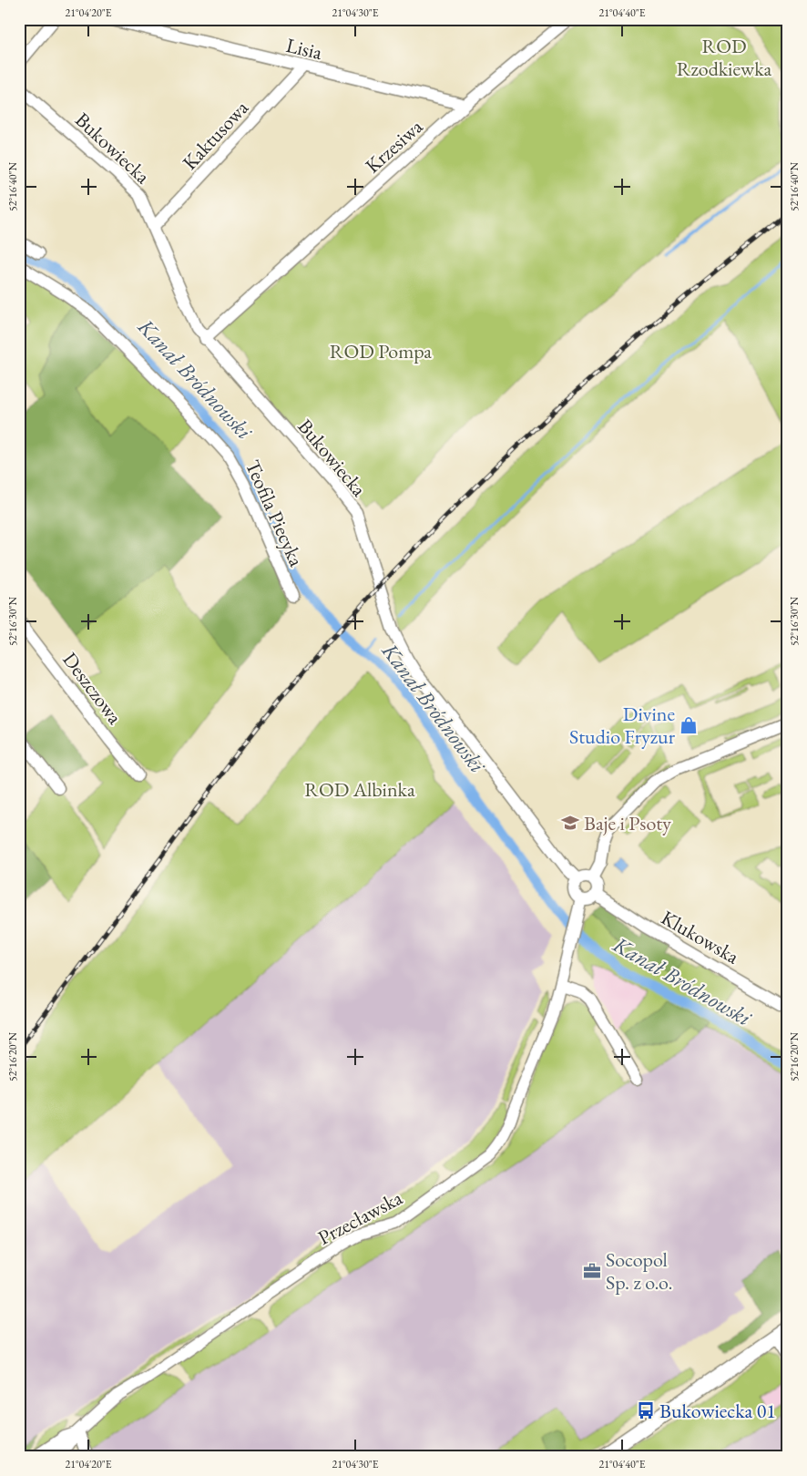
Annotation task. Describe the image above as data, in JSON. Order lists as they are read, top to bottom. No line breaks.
{"streets":{"street":["Lisia","Kaktusowa","Krzesiwa","Bukowiecka","Teofila Piecyka","Deszczowa","Klukowska","Przecławska"]},"crossings":[["Lisia","Kaktusowa"],["Lisia","Krzesiwa"],["Kaktusowa","Bukowiecka"],["Krzesiwa","Bukowiecka"],["Bukowiecka","Klukowska"]],"water":["Kanał Bródnowski"],"parks":["ROD Rzodkiewka","ROD Pompa","ROD Albinka"],"places":{"shop":["Divine Studio Fryzur"],"school or university":["Baje i Psoty"],"office":["Socopol Sp. z o.o."],"bus stop":["Bukowiecka 01"]},"coordinates":["21°04'20\"E","21°04'30\"E","21°04'40\"E","52°16'40\"N","52°16'30\"N","52°16'20\"N"]}
